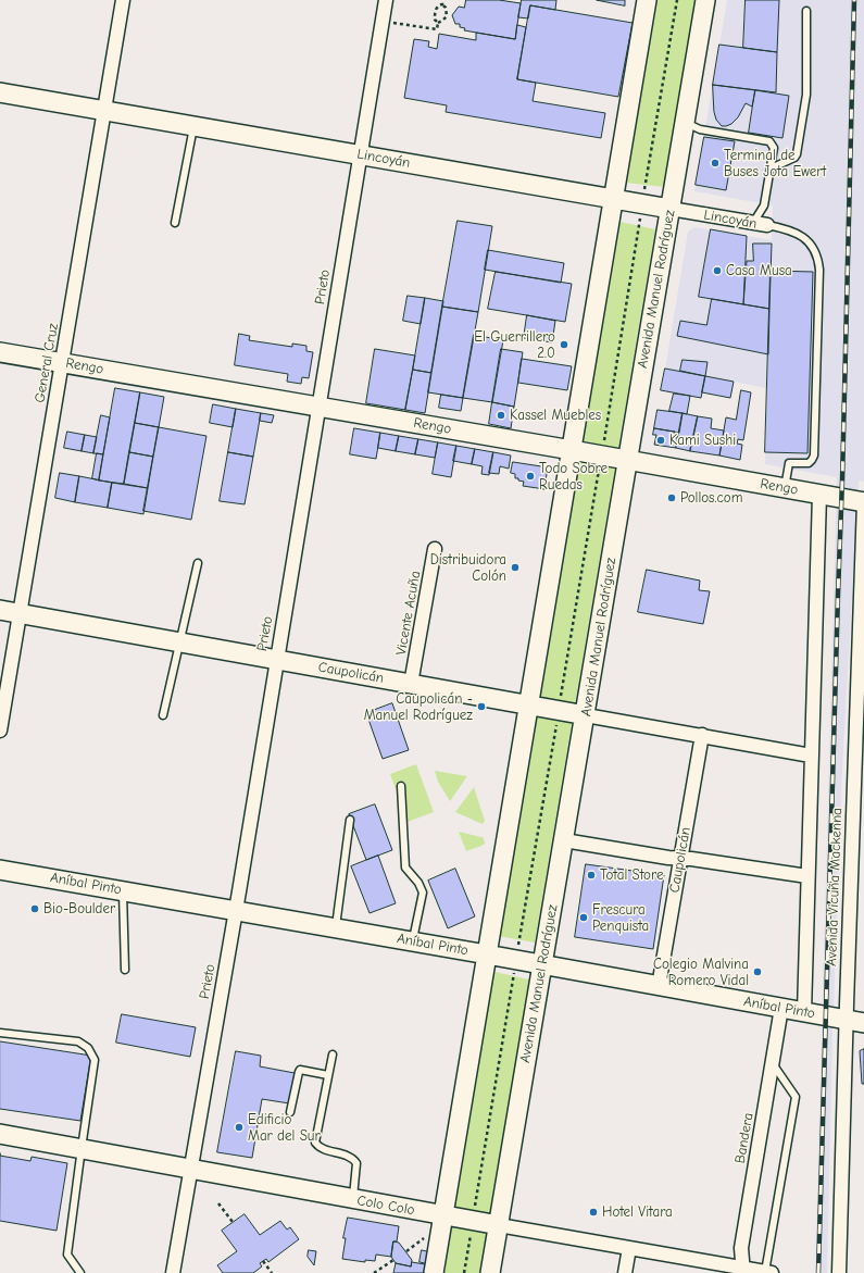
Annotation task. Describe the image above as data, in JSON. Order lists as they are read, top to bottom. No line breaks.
{"streets":{"main road":["Lincoyán","Avenida Manuel Rodríguez","Rengo","Caupolicán","Aníbal Pinto","Colo Colo"],"street":["Prieto","General Cruz","Vicente Acuña","Avenida Vicuña Mackenna","Bandera"]},"crossings":[["Lincoyán","Prieto"],["Lincoyán","Avenida Manuel Rodríguez"],["Lincoyán","General Cruz"],["Prieto","Rengo"],["Prieto","Caupolicán"],["Prieto","Aníbal Pinto"],["Prieto","Colo Colo"],["Avenida Manuel Rodríguez","Rengo"],["Avenida Manuel Rodríguez","Caupolicán"],["Avenida Manuel Rodríguez","Aníbal Pinto"],["Avenida Manuel Rodríguez","Colo Colo"],["General Cruz","Rengo"],["General Cruz","Caupolicán"],["Rengo","Avenida Vicuña Mackenna"],["Vicente Acuña","Caupolicán"],["Caupolicán","Aníbal Pinto"],["Caupolicán","Avenida Vicuña Mackenna"],["Aníbal Pinto","Avenida Vicuña Mackenna"],["Aníbal Pinto","Bandera"],["Bandera","Colo Colo"]],"places":["Terminal de Buses Jota Ewert","Casa Musa","El Guerrillero 2.0","Kassel Muebles","Kami Sushi","Todo Sobre Ruedas","Pollos.com","Distribuidora Colón","Caupolicán - Manuel Rodríguez","Total Store","Bio-Boulder","Frescura Penquista","Colegio Malvina Romero Vidal","Edificio Mar del Sur","Hotel Vitara"]}
